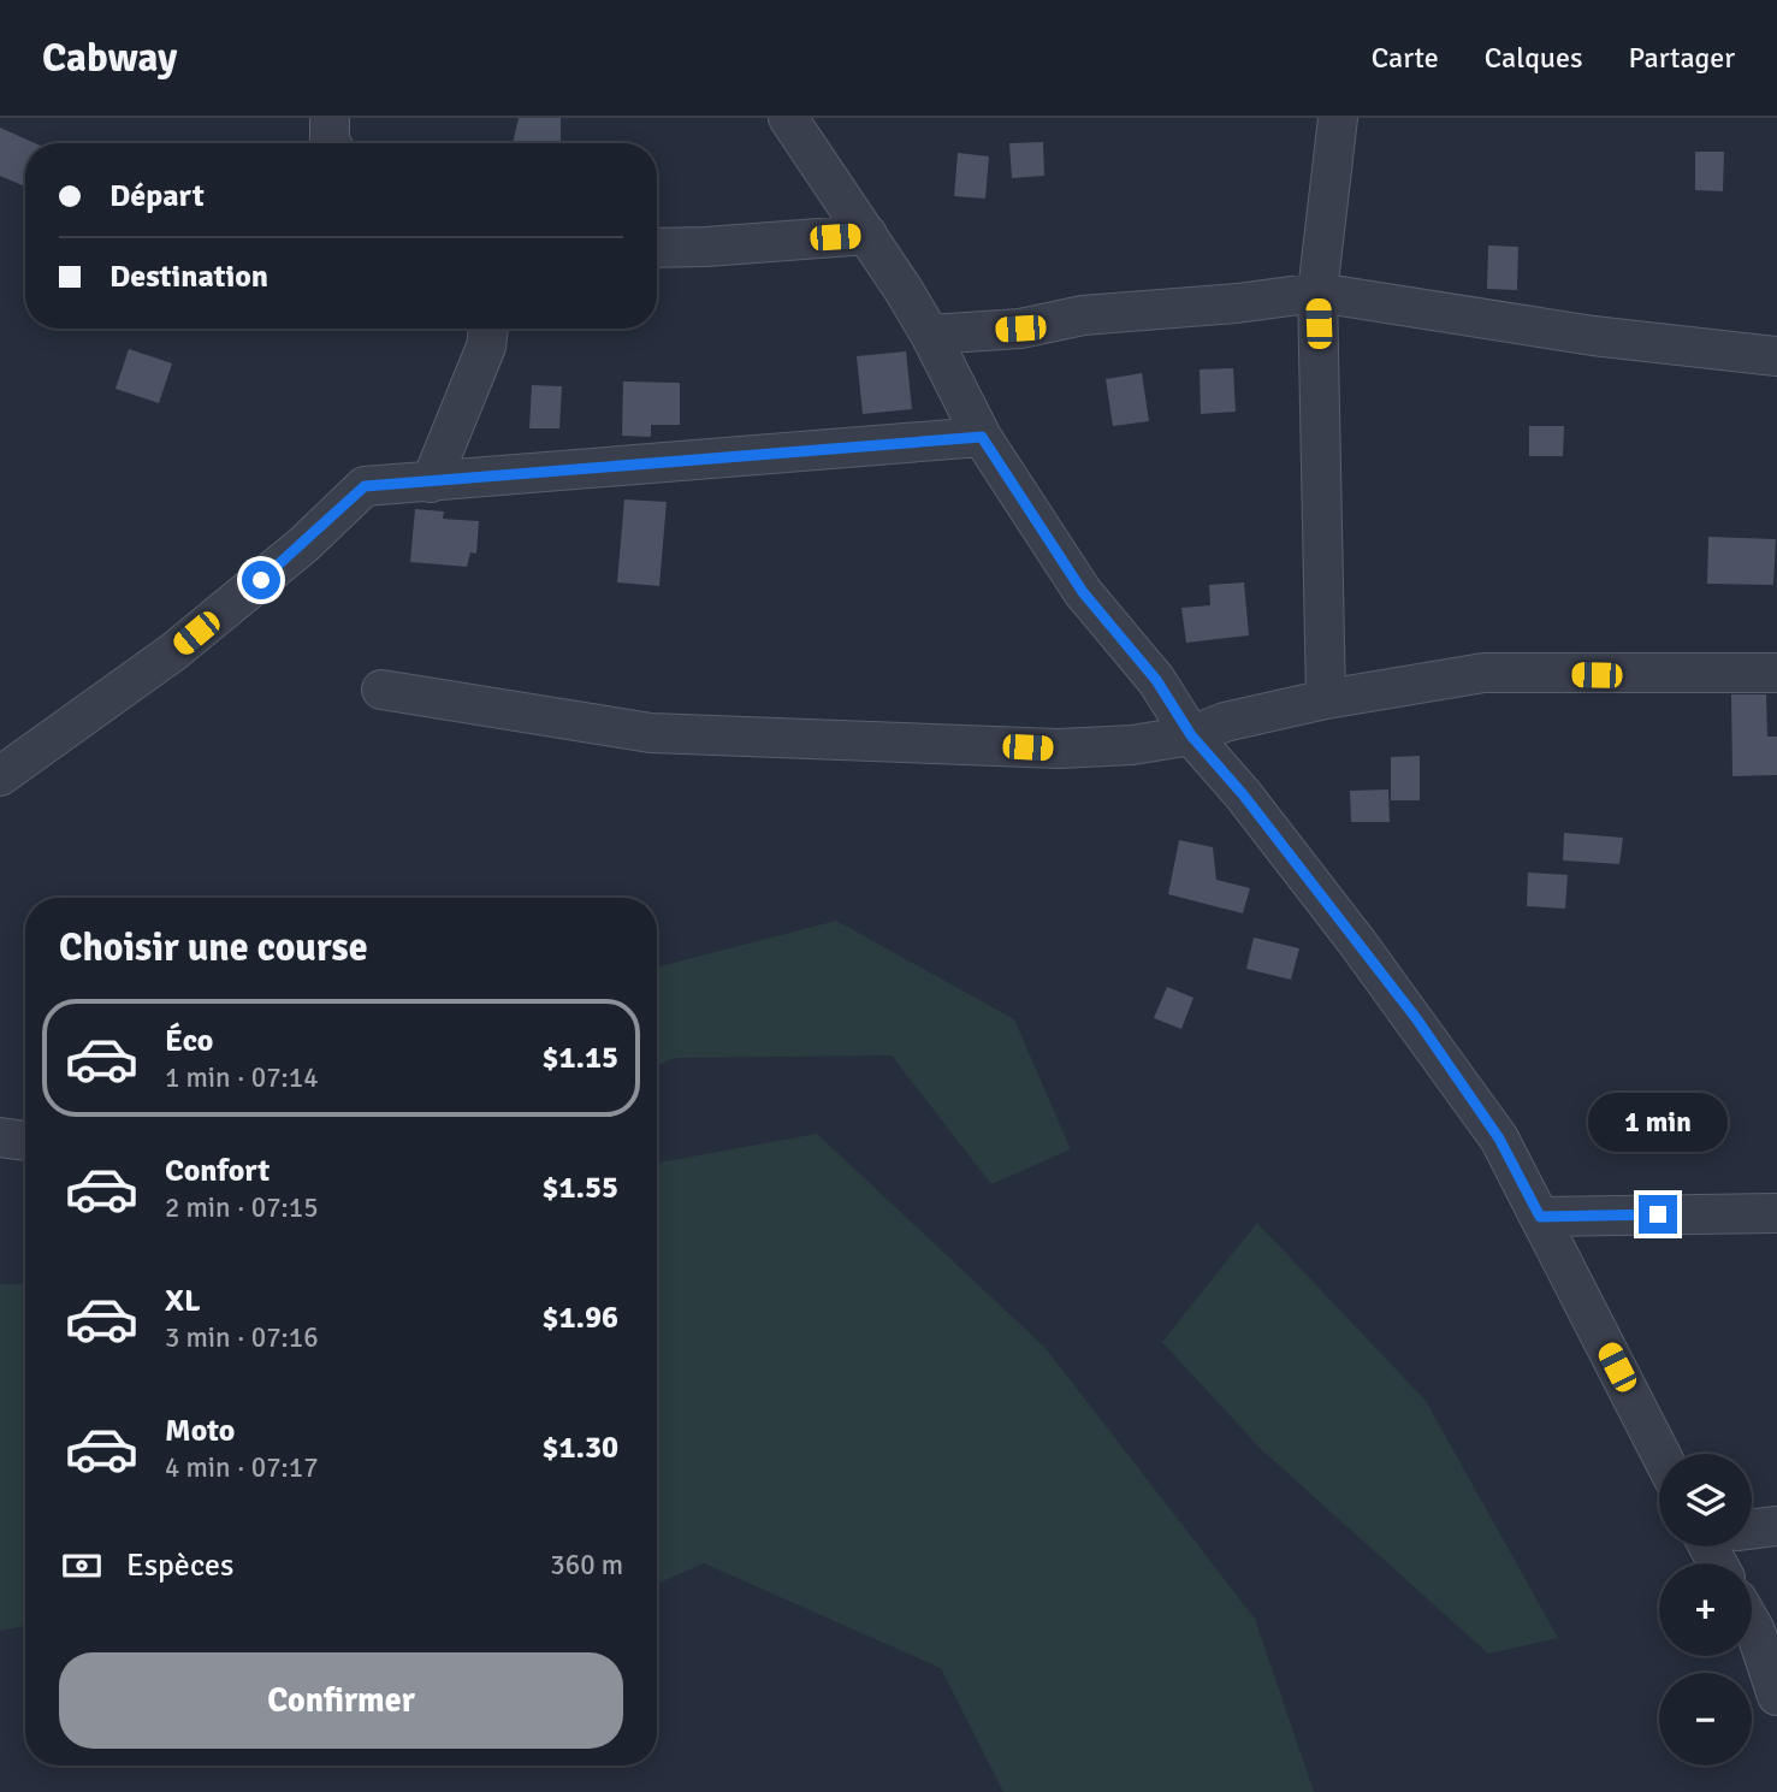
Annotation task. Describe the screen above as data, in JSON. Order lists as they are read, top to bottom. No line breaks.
{"page":{"header":"Cabway","nav":["Carte","Calques","Partager"],"banner":["Départ","Destination"],"heading":"Choisir une course","list":[{"name":"Éco","note":"1 min · 07:14","value":"$1.15"},{"name":"Confort","note":"2 min · 07:15","value":"$1.55"},{"name":"XL","note":"3 min · 07:16","value":"$1.96"},{"name":"Moto","note":"4 min · 07:17","value":"$1.30"}],"bubble":"1 min","map_buttons":["+","−"],"pay":["Espèces","360 m"],"buttons":"Confirmer"}}
